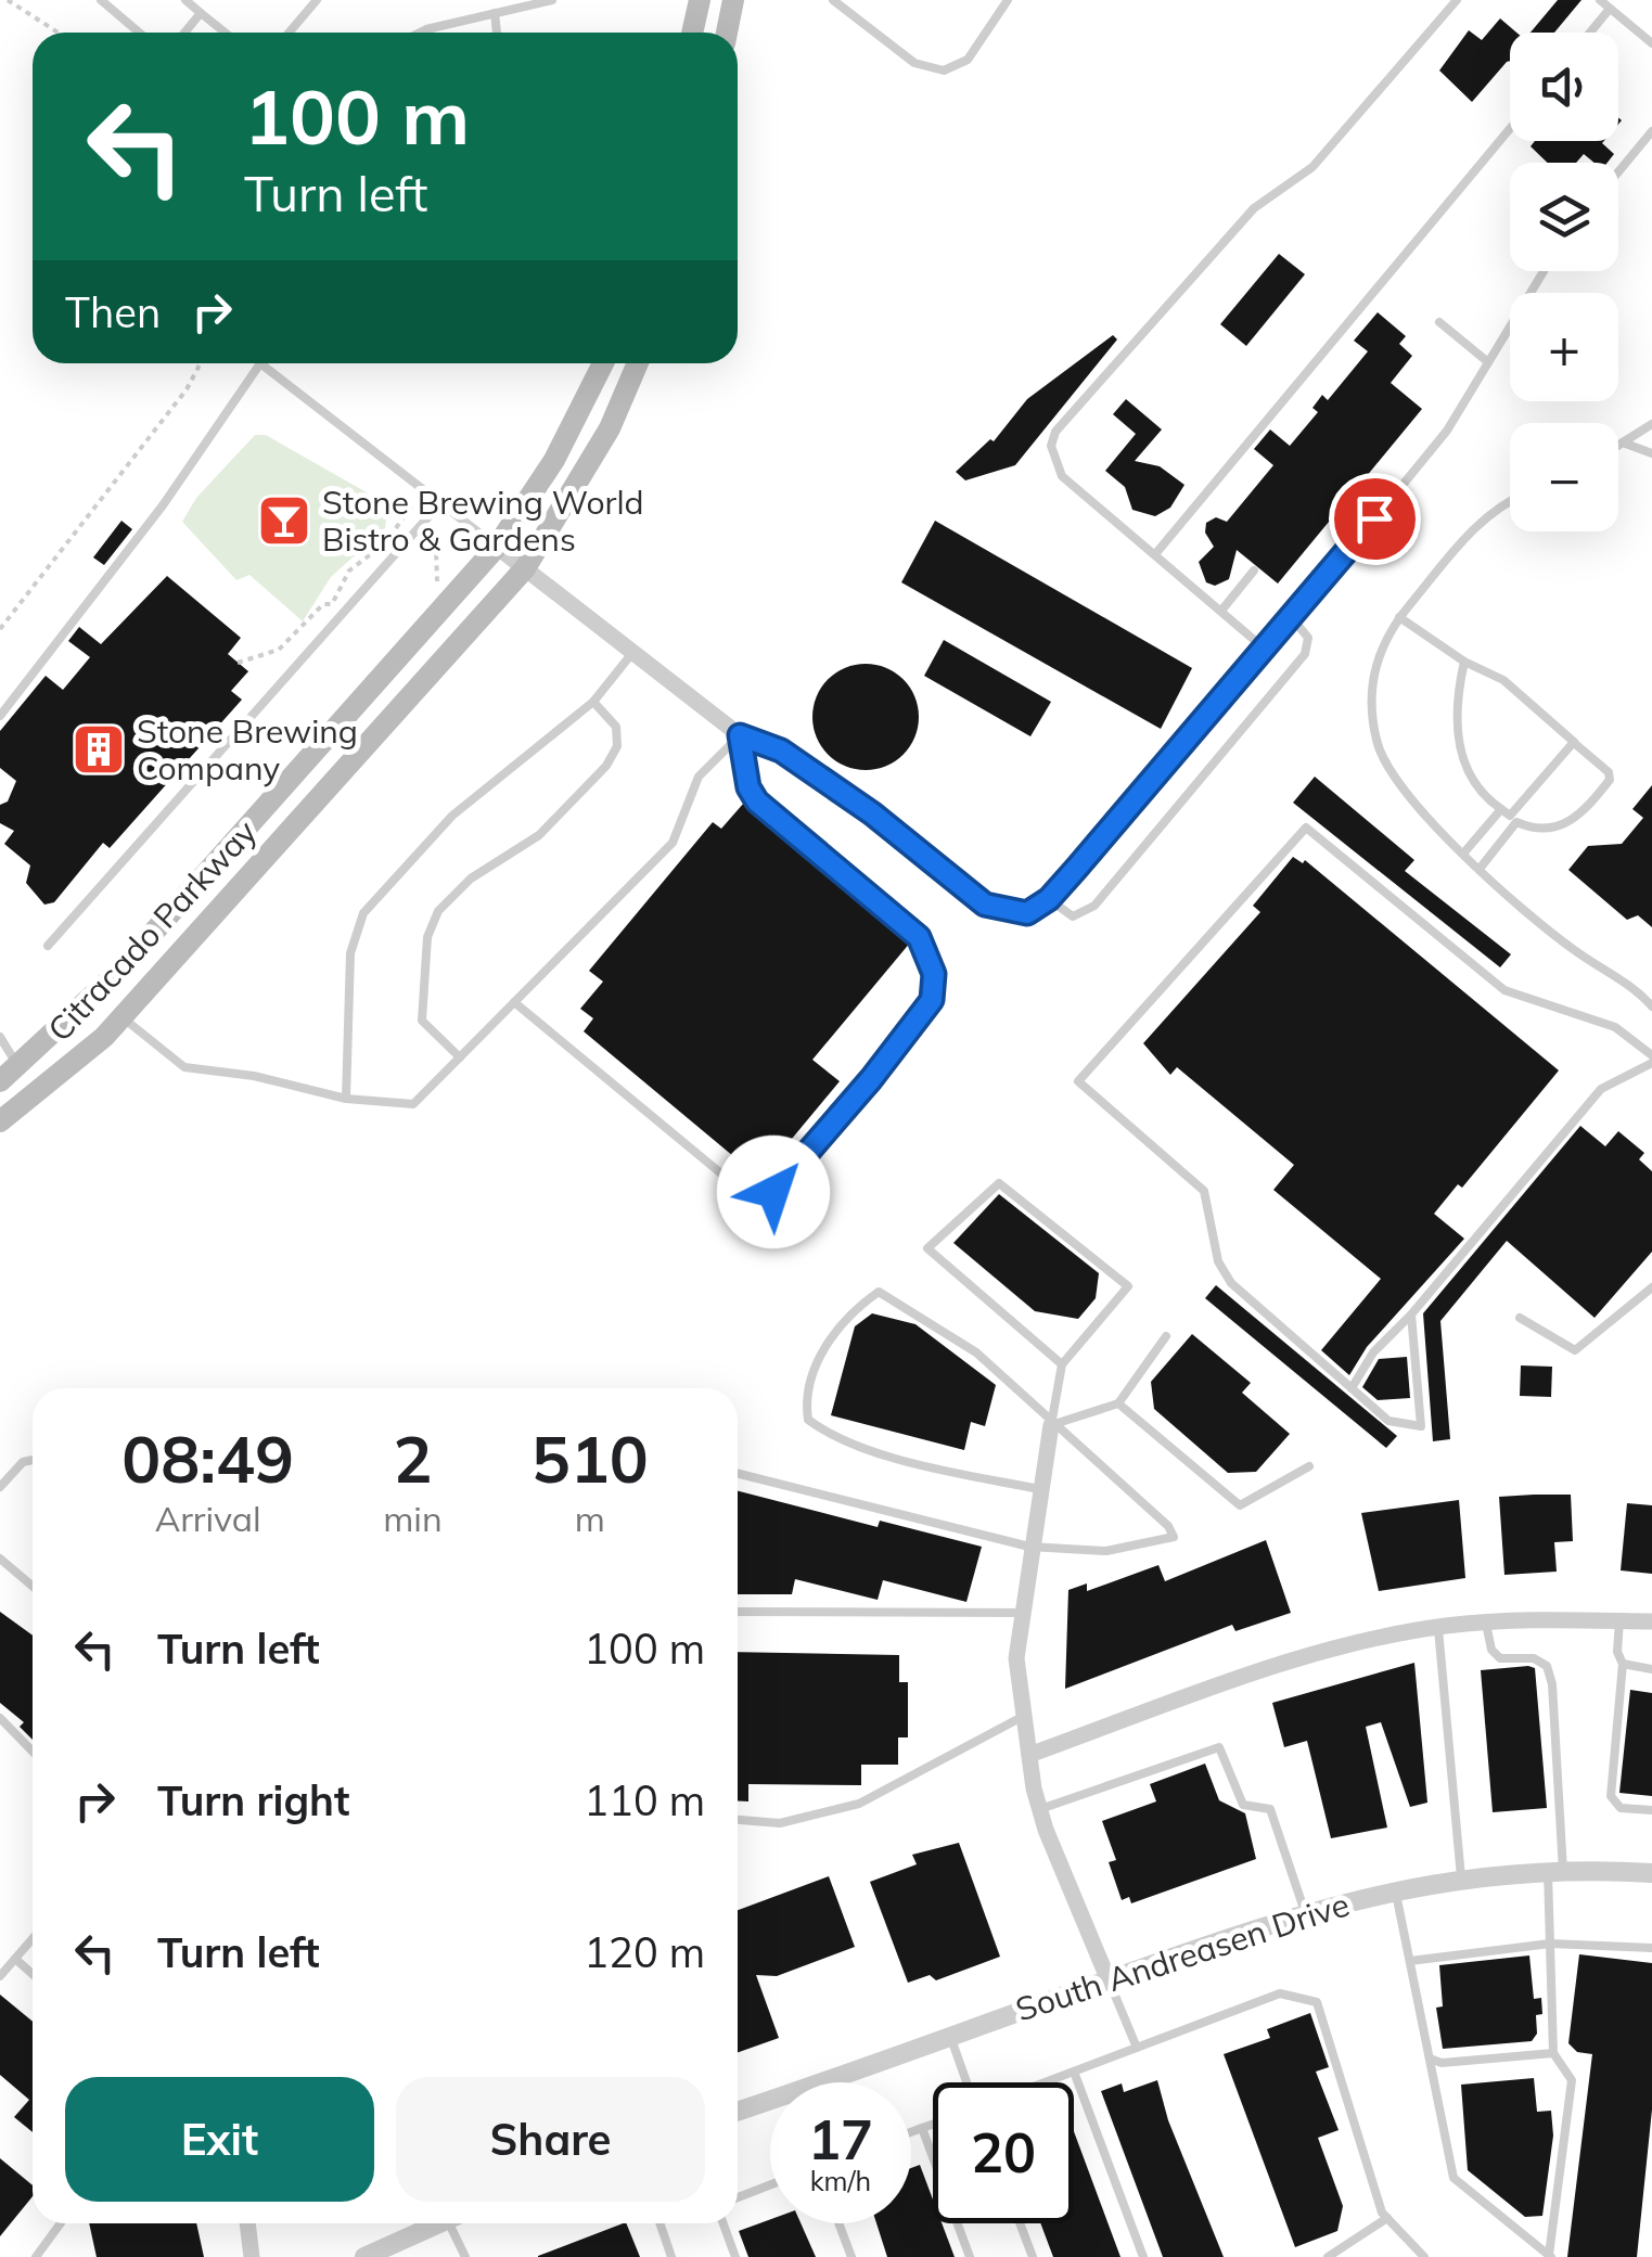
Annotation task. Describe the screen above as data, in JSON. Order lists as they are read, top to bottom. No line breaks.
{"streets":{"main road":["Citracado Parkway"],"street":["South Andreasen Drive"]},"places":{"bar":["Stone Brewing World Bistro & Gardens"],"building":["Stone Brewing Company"]},"page":{"map_buttons":["+","−"],"turn":["100 m","Turn left"],"then":"Then","eta":["08:49","Arrival","2","min","510","m"],"list":[{"name":"Turn left","value":"100 m"},{"name":"Turn right","value":"110 m"},{"name":"Turn left","value":"120 m"}],"buttons":["Exit","Share"],"speed":"17 km/h","limit":"20"}}
